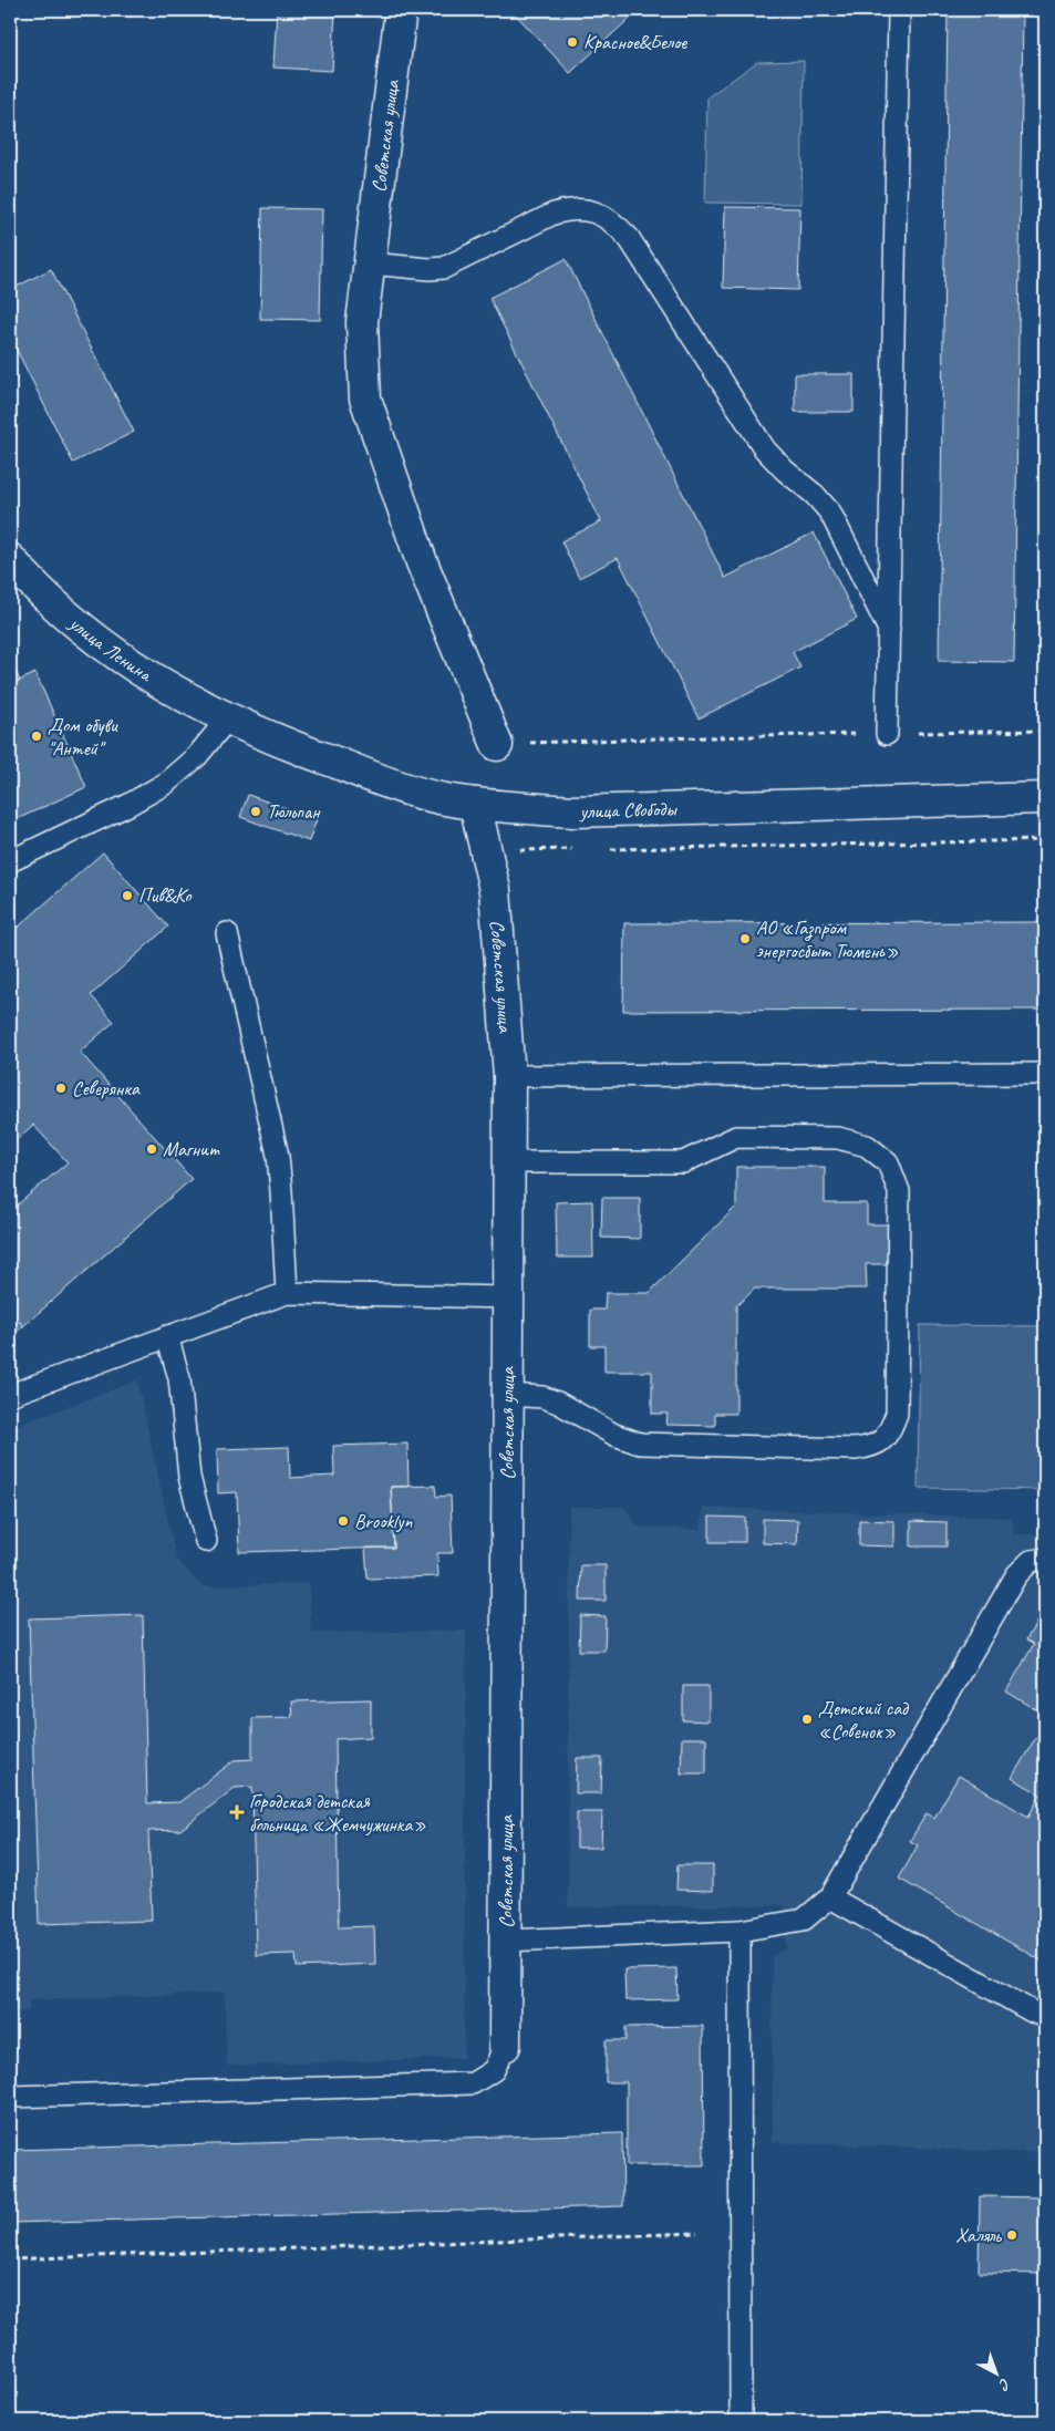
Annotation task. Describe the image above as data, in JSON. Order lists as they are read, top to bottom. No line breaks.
{"streets":{"street":["Советская улица","улица Ленина","улица Свободы"]},"crossings":[["Советская улица","улица Свободы"],["улица Ленина","улица Свободы"]],"places":{"other":["Красное&Белое","Дом обуви \"Антей\"","Тюльпан","Пив&Ко","АО «Газпром энергосбыт Тюмень»","Северянка","Магнит","Brooklyn","Детский сад «Совенок»","Халяль"],"health":["Городская детская больница «Жемчужинка»"]},"north":"bottom right"}
